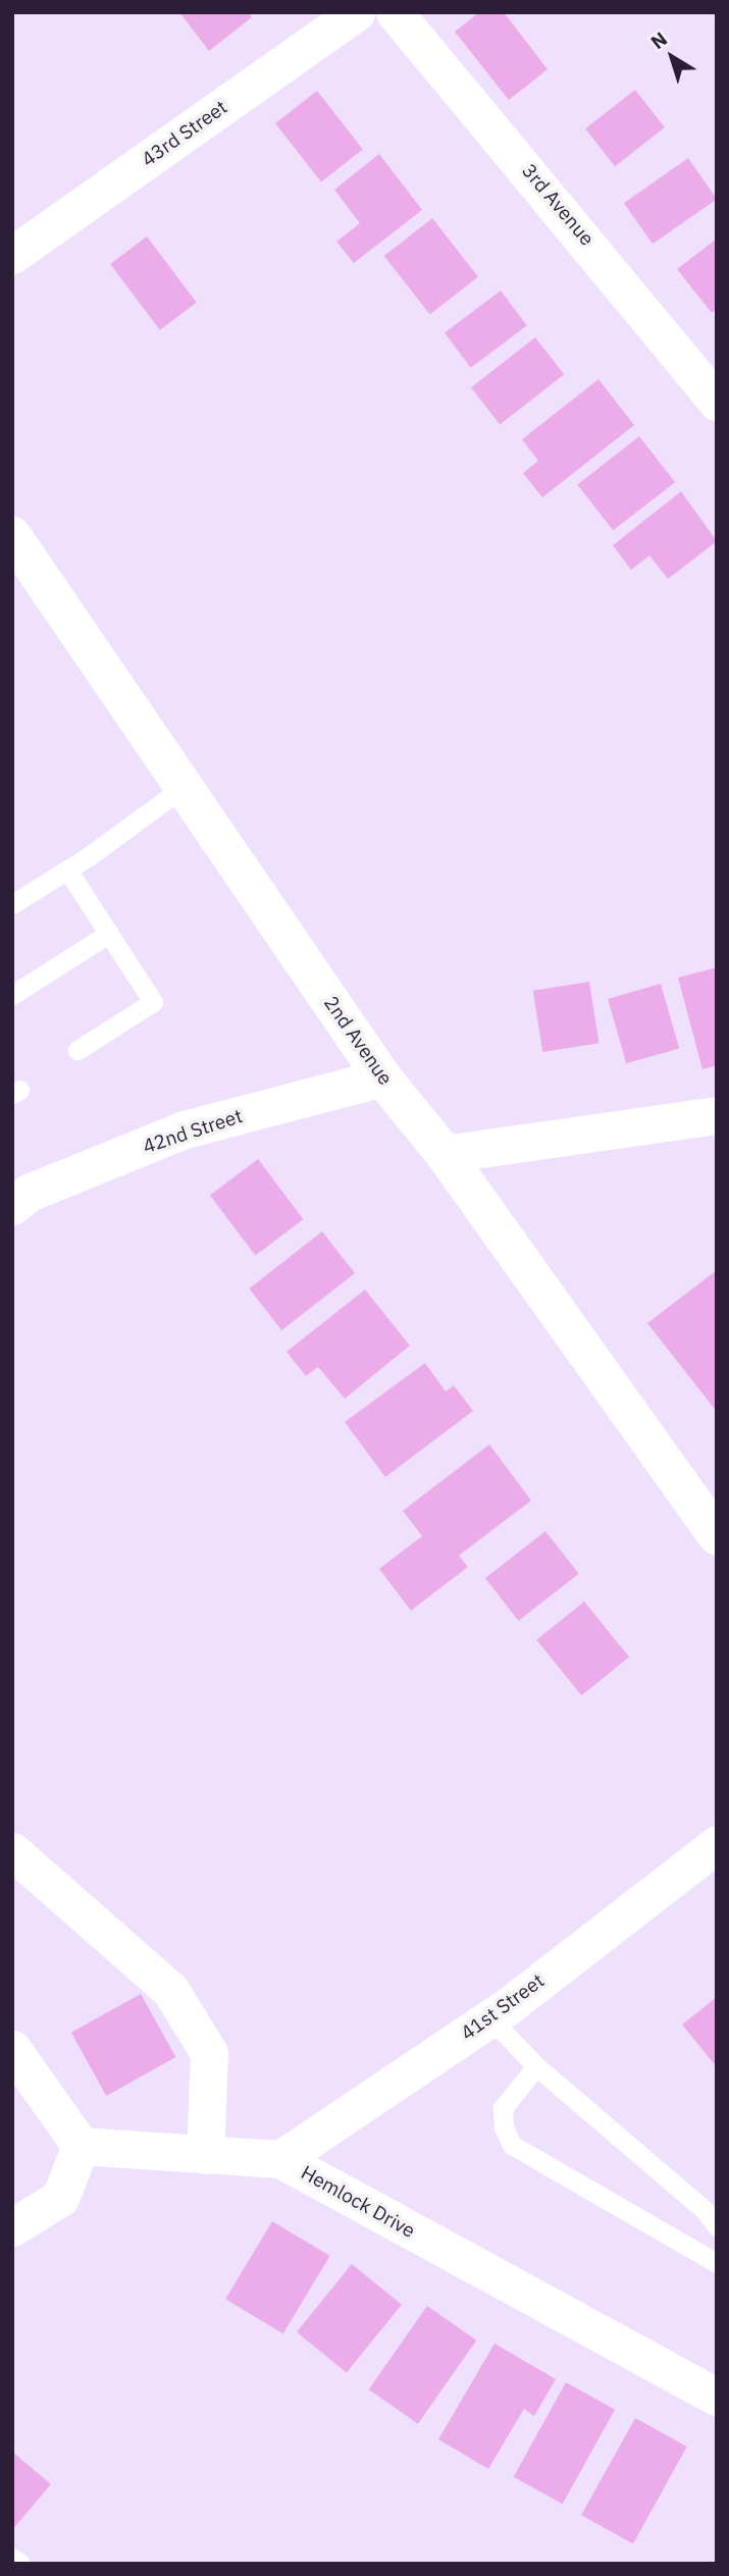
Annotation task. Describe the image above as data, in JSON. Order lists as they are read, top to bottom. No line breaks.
{"streets":{"main road":["2nd Avenue"],"street":["43rd Street","3rd Avenue","42nd Street","41st Street","Hemlock Drive"]},"crossings":[["2nd Avenue","42nd Street"],["41st Street","Hemlock Drive"]],"north":"top left"}
